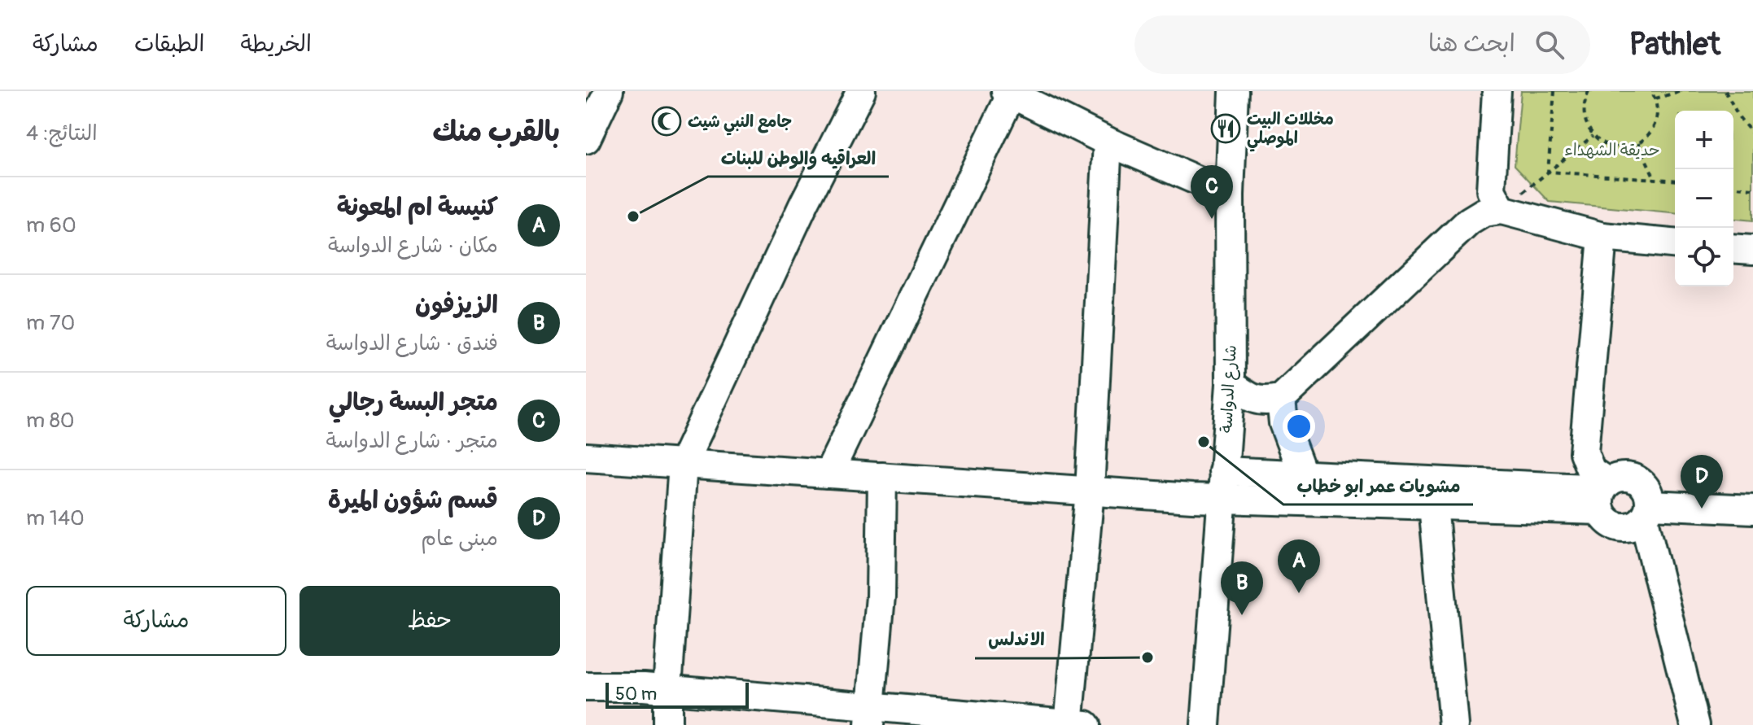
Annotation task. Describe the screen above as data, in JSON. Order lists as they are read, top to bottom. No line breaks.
{"streets":{"street":["شارع الدواسة"]},"parks":["حديقة الشهداء"],"places":{"mosque":["جامع النبي شيث"],"restaurant":["مخللات البيت الموصلي"],"other":["العراقيه والوطن للبنات","مشويات عمر ابو خطاب","الاندلس"]},"scale_bar":"50 m","page":{"header":"Pathlet","search":"ابحث هنا","nav":["الخريطة","الطبقات","مشاركة"],"heading":["بالقرب منك","النتائج: 4"],"map_buttons":["+","−"],"pins":["C","D","A","B"],"list":[{"mark":"A","name":"كنيسة ام المعونة","note":"مكان · شارع الدواسة","value":"60 m"},{"mark":"B","name":"الزيزفون","note":"فندق · شارع الدواسة","value":"70 m"},{"mark":"C","name":"متجر البسة رجالي","note":"متجر · شارع الدواسة","value":"80 m"},{"mark":"D","name":"قسم شؤون الميرة","note":"مبنى عام","value":"140 m"}],"buttons":["حفظ","مشاركة"],"scale":"50 m"}}
